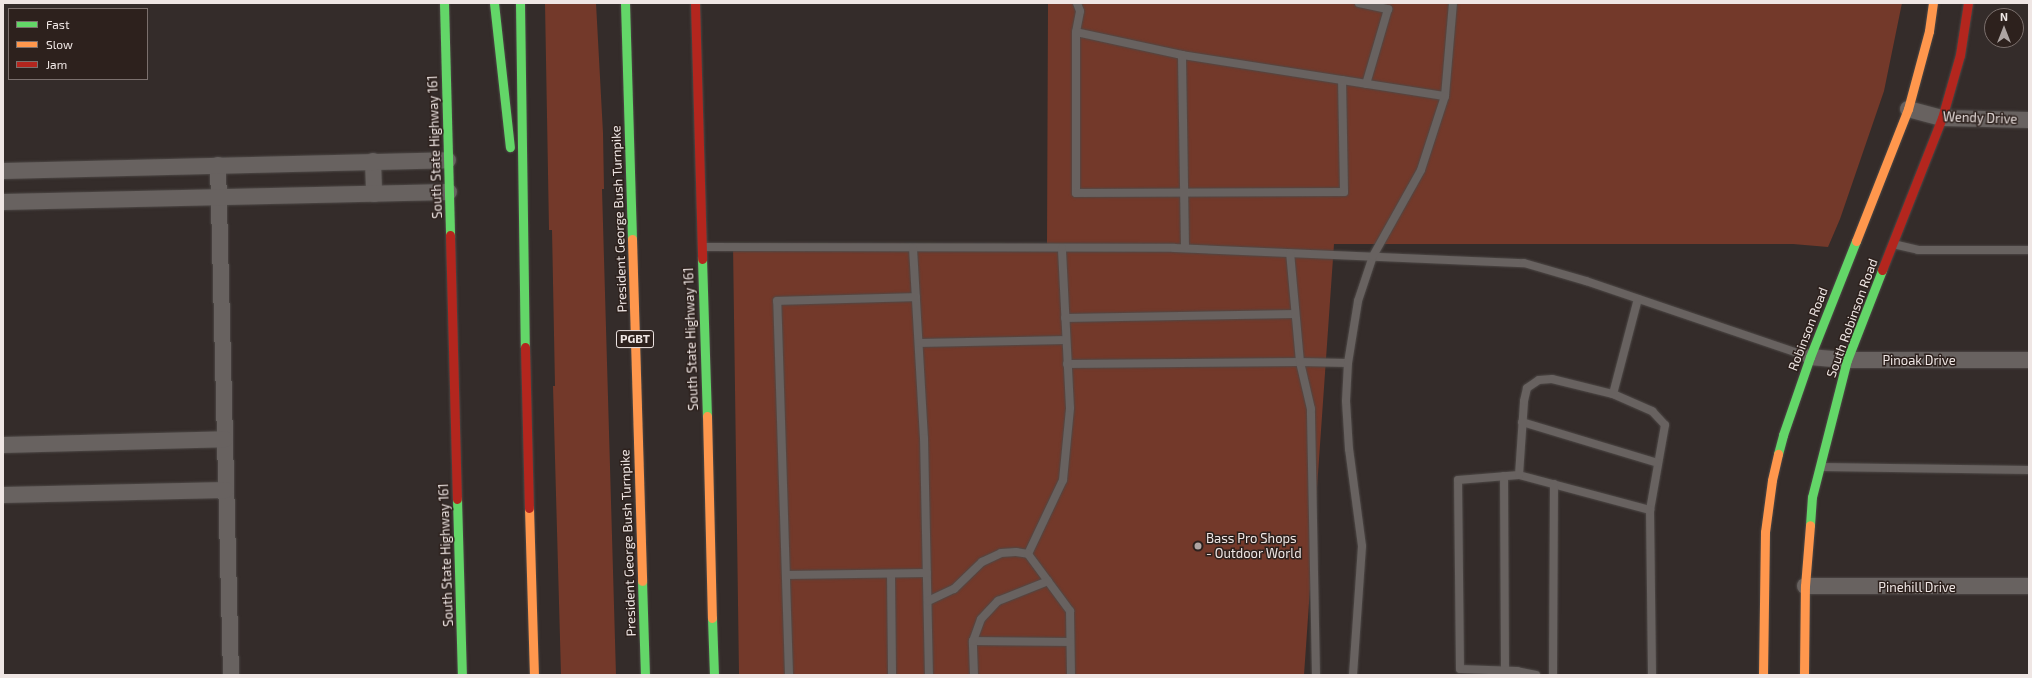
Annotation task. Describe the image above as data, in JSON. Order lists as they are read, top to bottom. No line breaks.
{"streets":{"main road":["South State Highway 161","President George Bush Turnpike","South Robinson Road","Robinson Road","PGBT"],"street":["Wendy Drive","Pinoak Drive","Pinehill Drive"]},"crossings":[["Wendy Drive","South Robinson Road"],["Wendy Drive","Robinson Road"],["South Robinson Road","Pinoak Drive"],["South Robinson Road","Pinehill Drive"],["Robinson Road","Pinoak Drive"]],"places":["Bass Pro Shops - Outdoor World"],"legend":["Fast","Slow","Jam"],"north":"top"}
